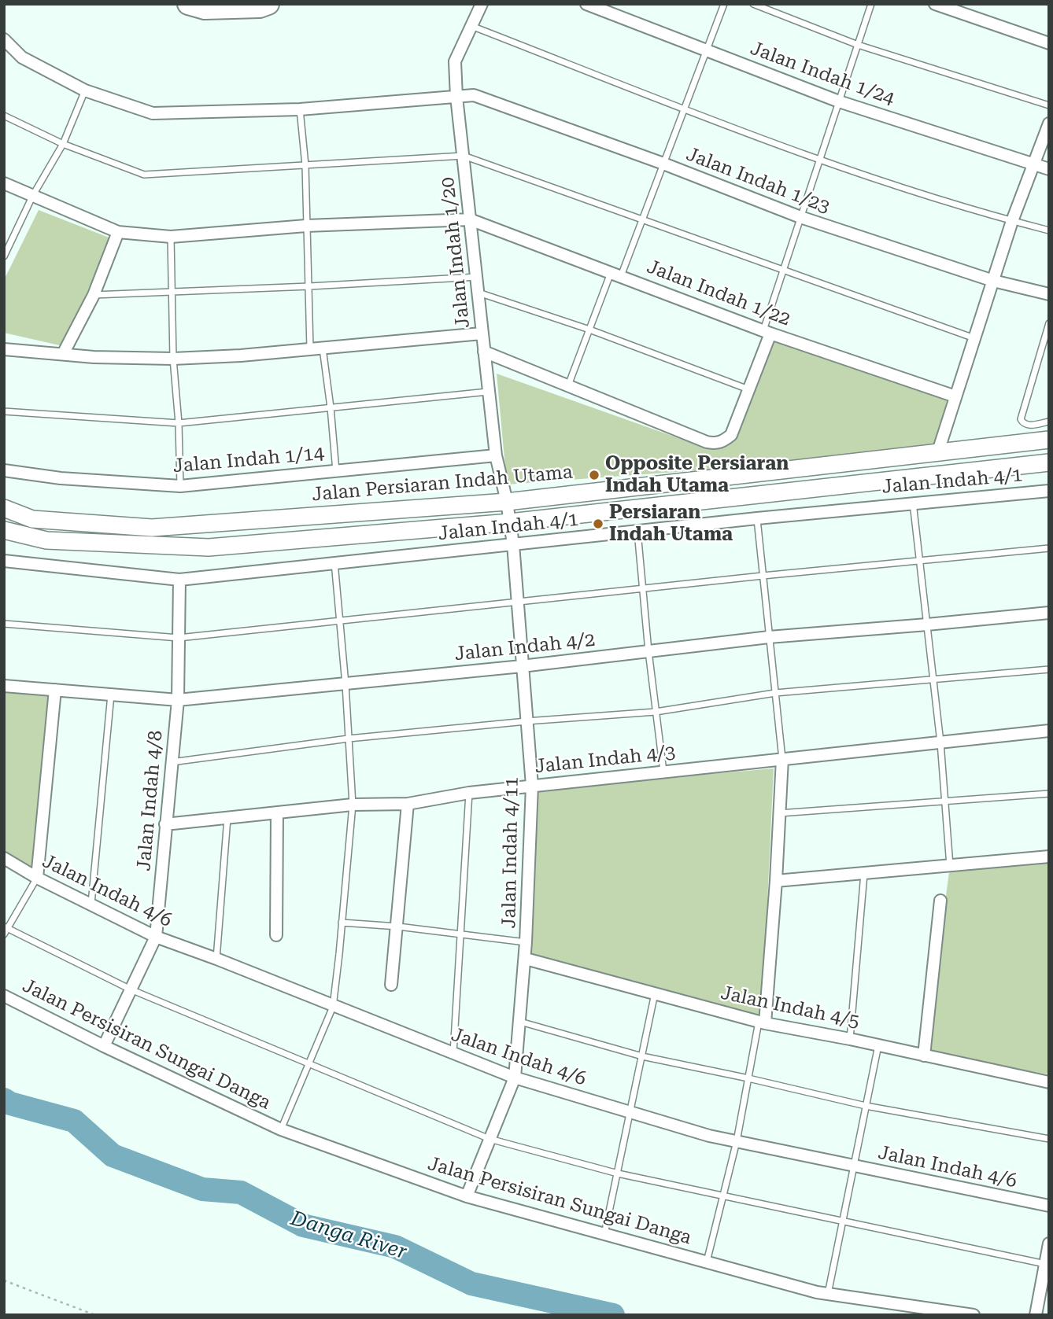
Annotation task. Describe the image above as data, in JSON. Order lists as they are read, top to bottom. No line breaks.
{"streets":{"main road":["Jalan Persiaran Indah Utama"],"street":["Jalan Indah 1/24","Jalan Indah 1/23","Jalan Indah 1/20","Jalan Indah 1/22","Jalan Indah 1/14","Jalan Indah 4/1","Jalan Indah 4/2","Jalan Indah 4/3","Jalan Indah 4/8","Jalan Indah 4/11","Jalan Indah 4/6","Jalan Indah 4/5","Jalan Persisiran Sungai Danga"]},"crossings":[["Jalan Indah 1/23","Jalan Indah 1/20"],["Jalan Indah 1/20","Jalan Indah 1/22"],["Jalan Indah 1/20","Jalan Indah 1/14"],["Jalan Indah 1/20","Jalan Persiaran Indah Utama"],["Jalan Indah 1/20","Jalan Indah 4/11"],["Jalan Indah 4/1","Jalan Indah 4/8"],["Jalan Indah 4/1","Jalan Indah 4/11"],["Jalan Persiaran Indah Utama","Jalan Indah 4/11"],["Jalan Indah 4/2","Jalan Indah 4/8"],["Jalan Indah 4/2","Jalan Indah 4/11"],["Jalan Indah 4/3","Jalan Indah 4/8"],["Jalan Indah 4/3","Jalan Indah 4/11"],["Jalan Indah 4/8","Jalan Indah 4/6"],["Jalan Indah 4/8","Jalan Persisiran Sungai Danga"],["Jalan Indah 4/11","Jalan Indah 4/6"],["Jalan Indah 4/11","Jalan Indah 4/5"],["Jalan Indah 4/11","Jalan Persisiran Sungai Danga"]],"water":["Danga River"],"places":["Opposite Persiaran Indah Utama","Persiaran Indah Utama"]}
